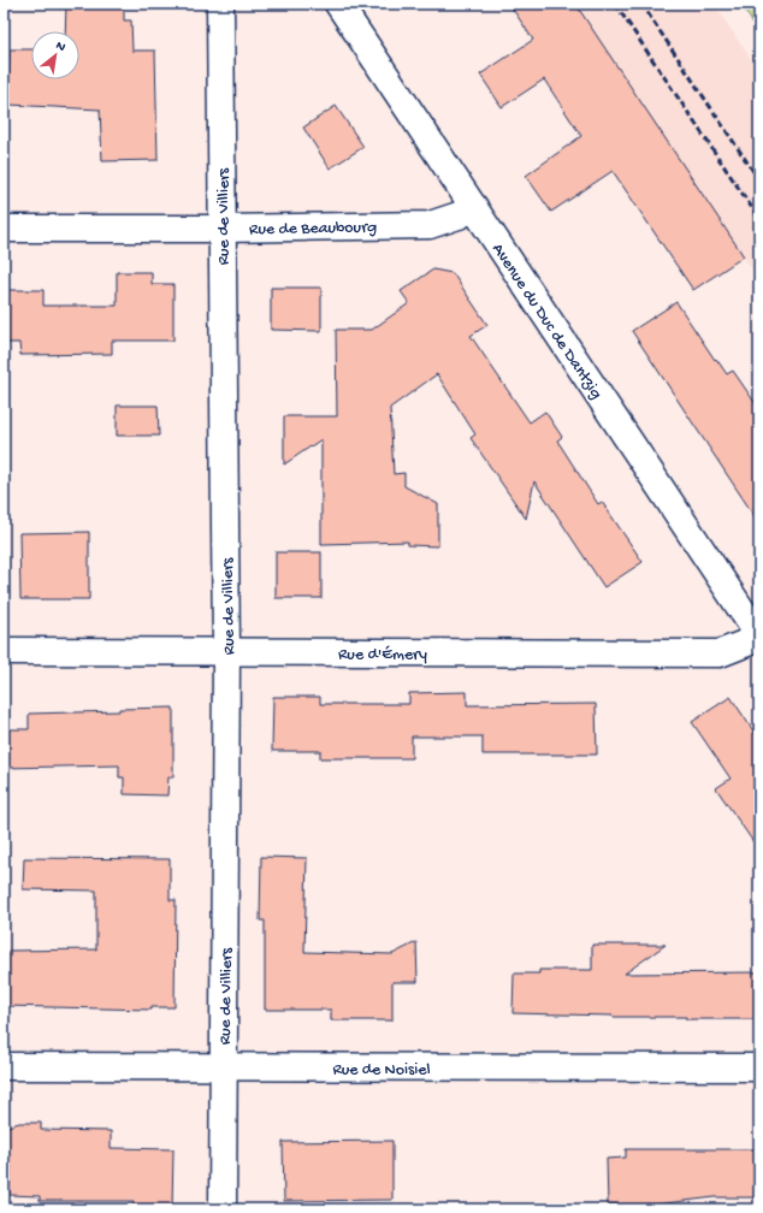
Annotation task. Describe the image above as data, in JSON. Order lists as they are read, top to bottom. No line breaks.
{"streets":{"street":["Rue de Villiers","Rue de Beaubourg","Avenue du Duc de Dantzig","Rue d'Émery","Rue de Noisiel"]},"crossings":[["Rue de Villiers","Rue de Beaubourg"],["Rue de Villiers","Rue d'Émery"],["Rue de Villiers","Rue de Noisiel"],["Rue de Beaubourg","Avenue du Duc de Dantzig"],["Avenue du Duc de Dantzig","Rue d'Émery"]],"north":"top right"}
